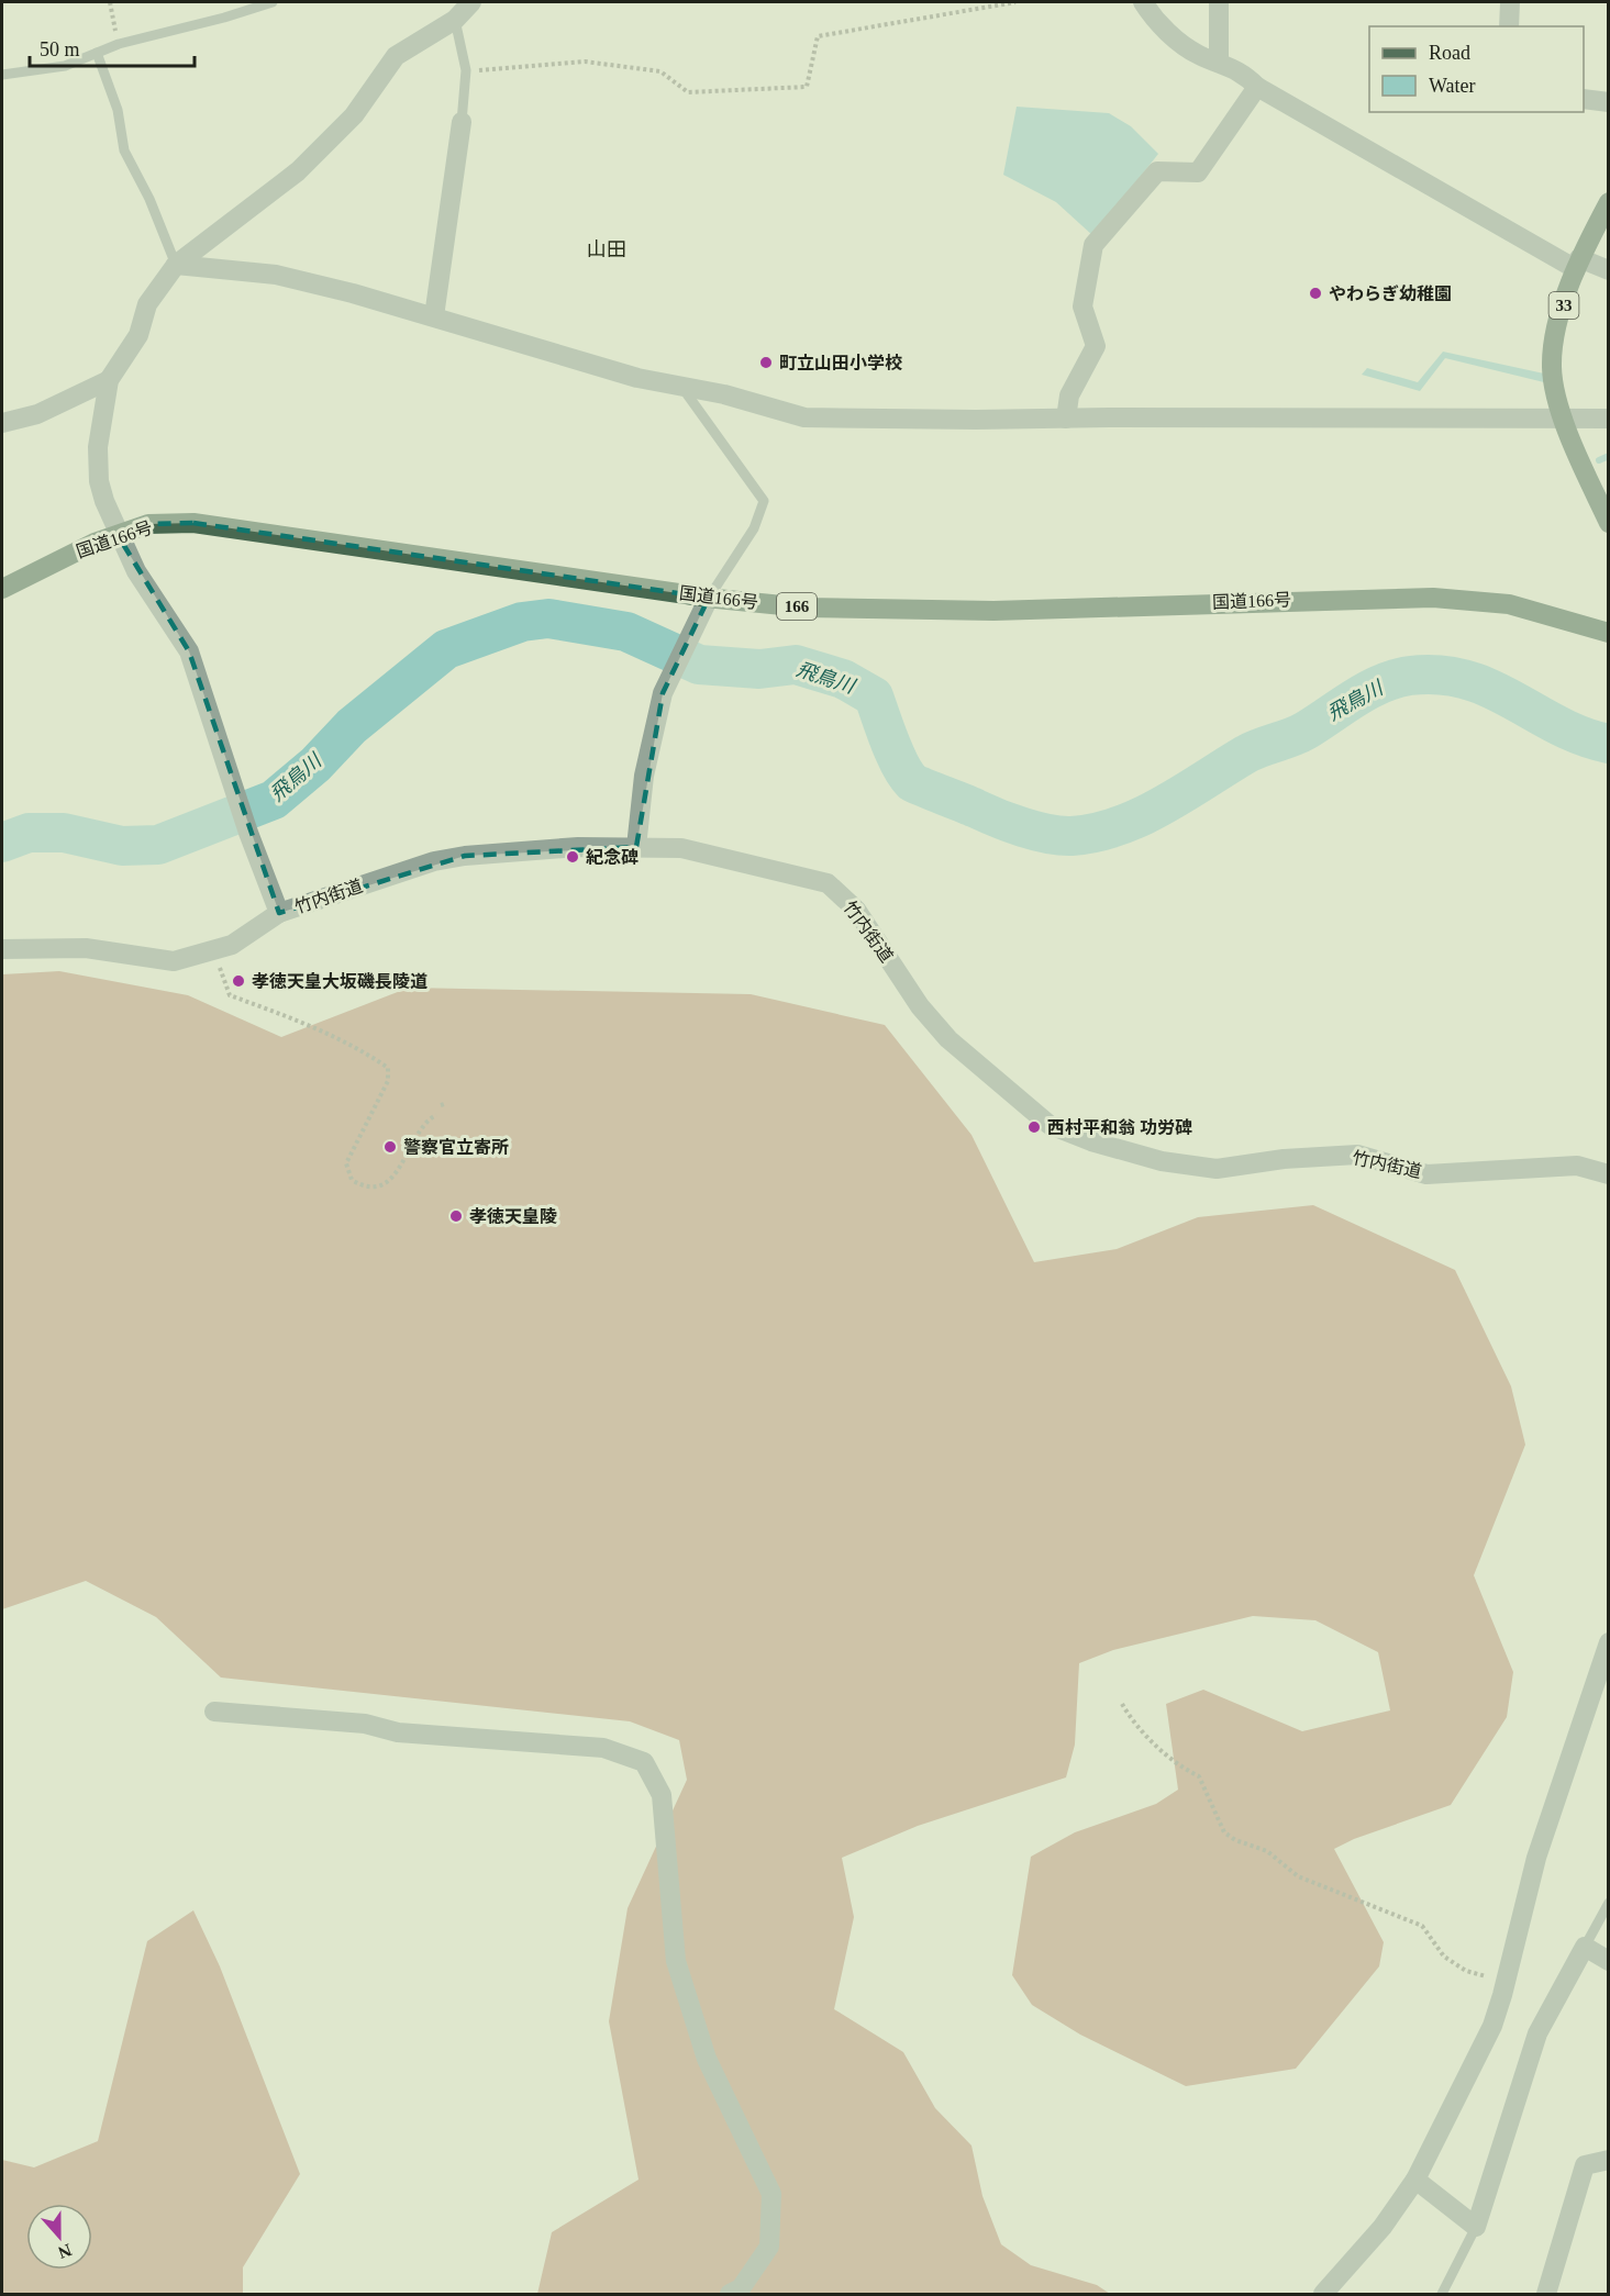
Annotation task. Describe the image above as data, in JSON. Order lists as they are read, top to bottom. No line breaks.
{"streets":{"highway":["国道166号","166"],"main road":["33"],"street":["竹内街道"]},"districts":["山田"],"water":["飛鳥川"],"places":["やわらぎ幼稚園","町立山田小学校","紀念碑","孝徳天皇大坂磯長陵道","西村平和翁 功労碑","警察官立寄所","孝徳天皇陵"],"legend":["Road","Water"],"scale_bar":"50 m","north":"bottom"}
